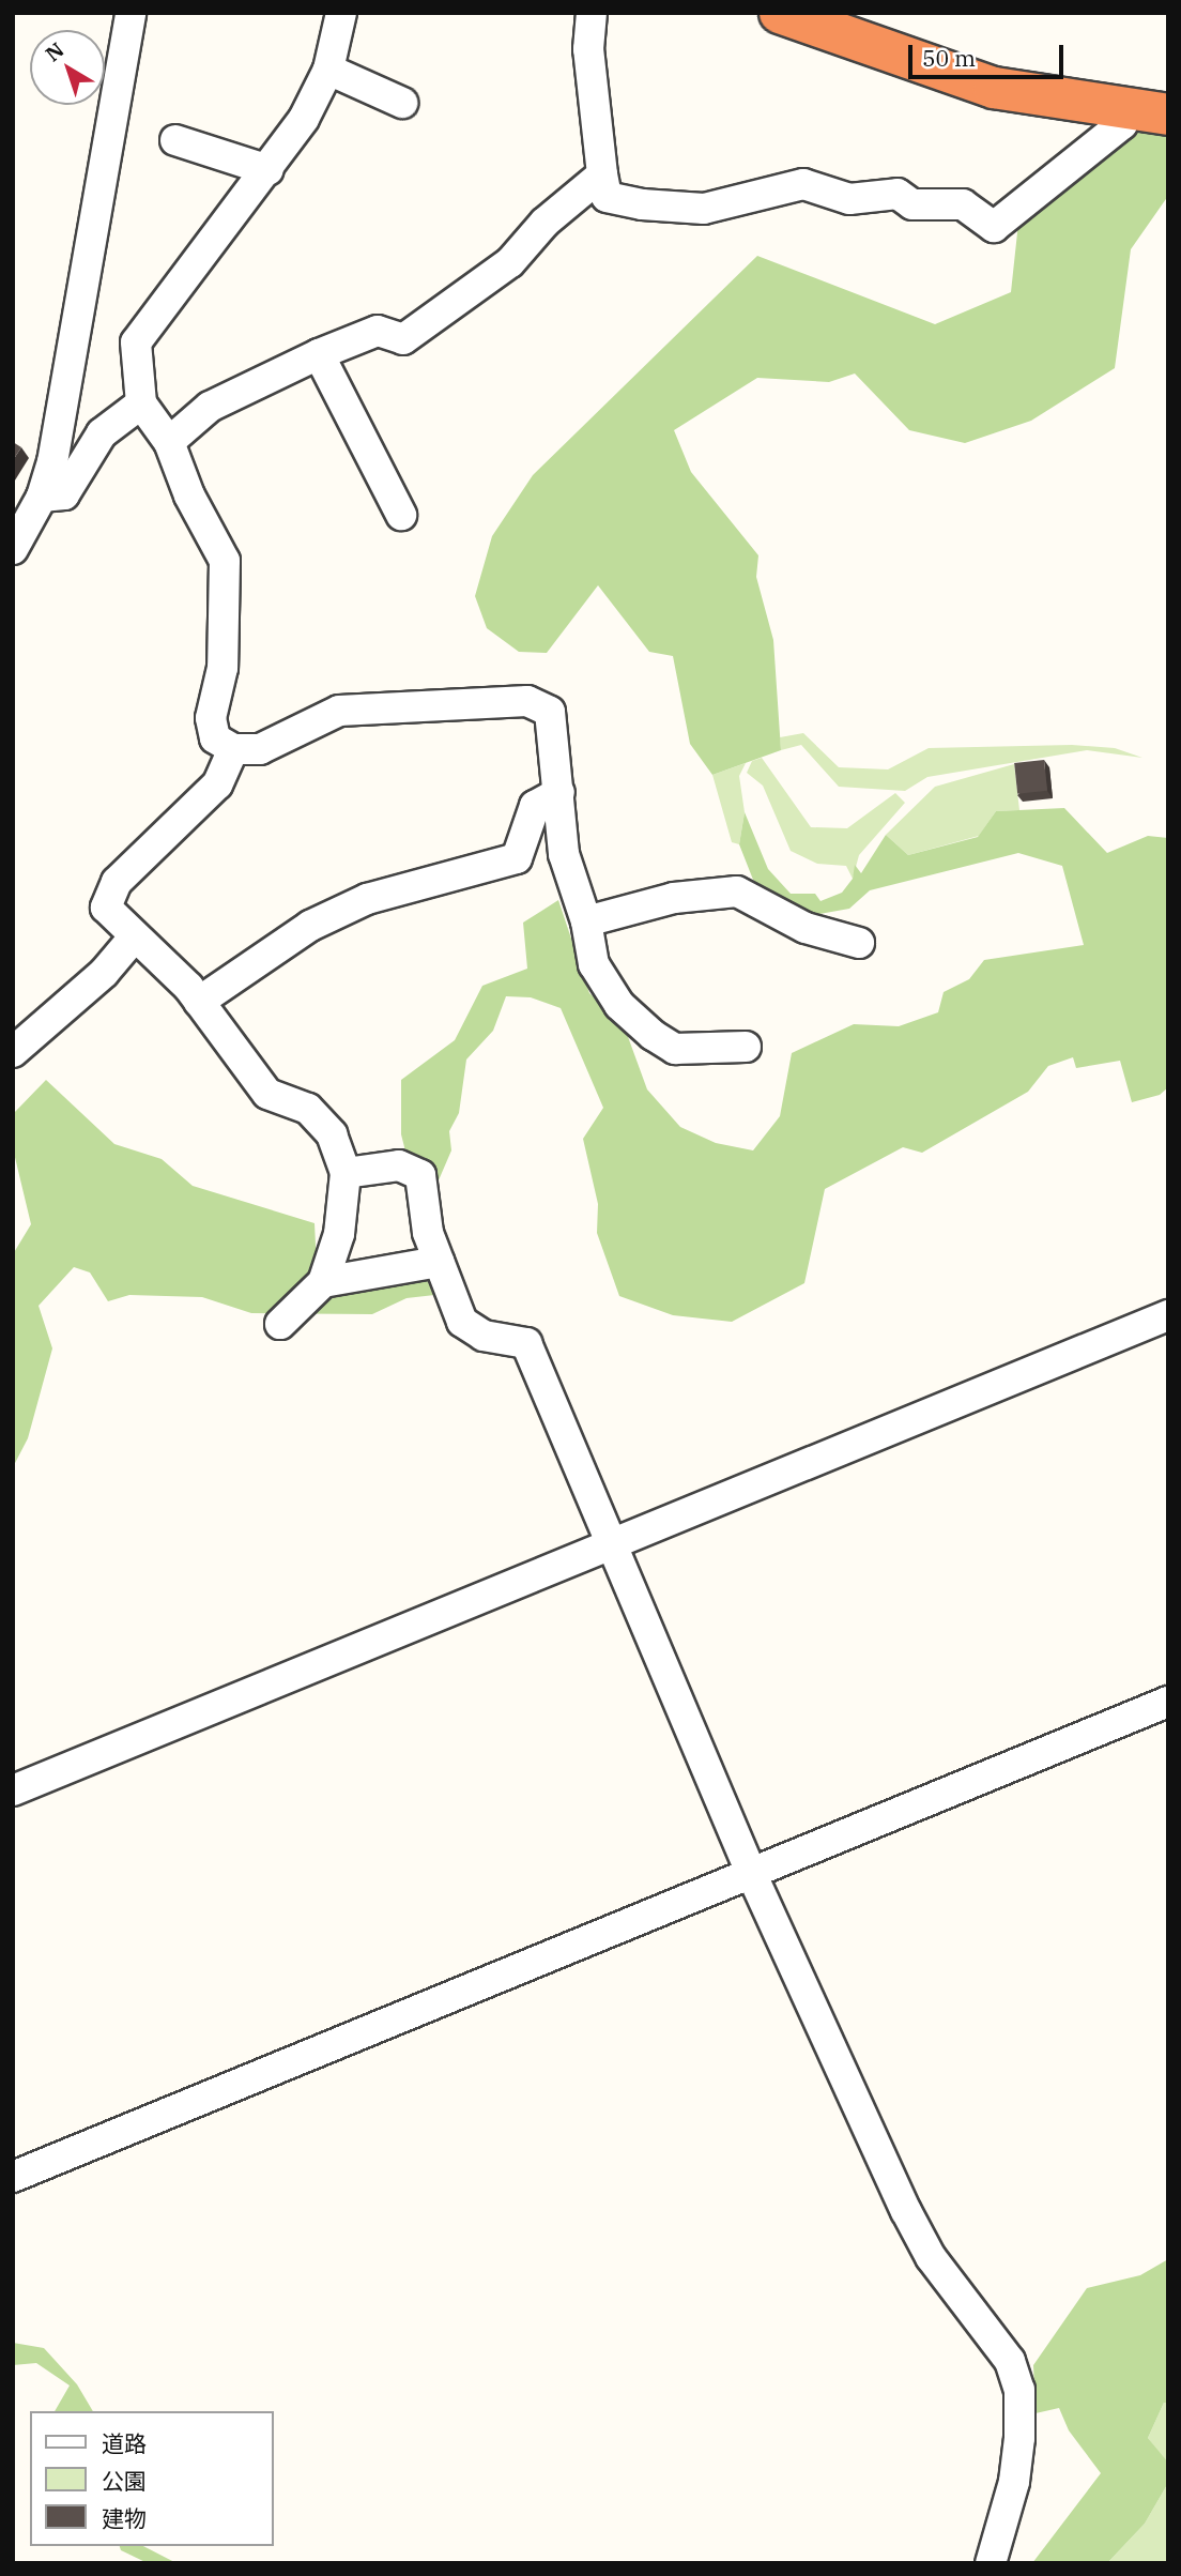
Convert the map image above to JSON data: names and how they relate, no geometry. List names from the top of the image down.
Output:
{
  "legend": ["道路", "公園", "建物"],
  "scale_bar": "50 m",
  "north": "top left"
}
